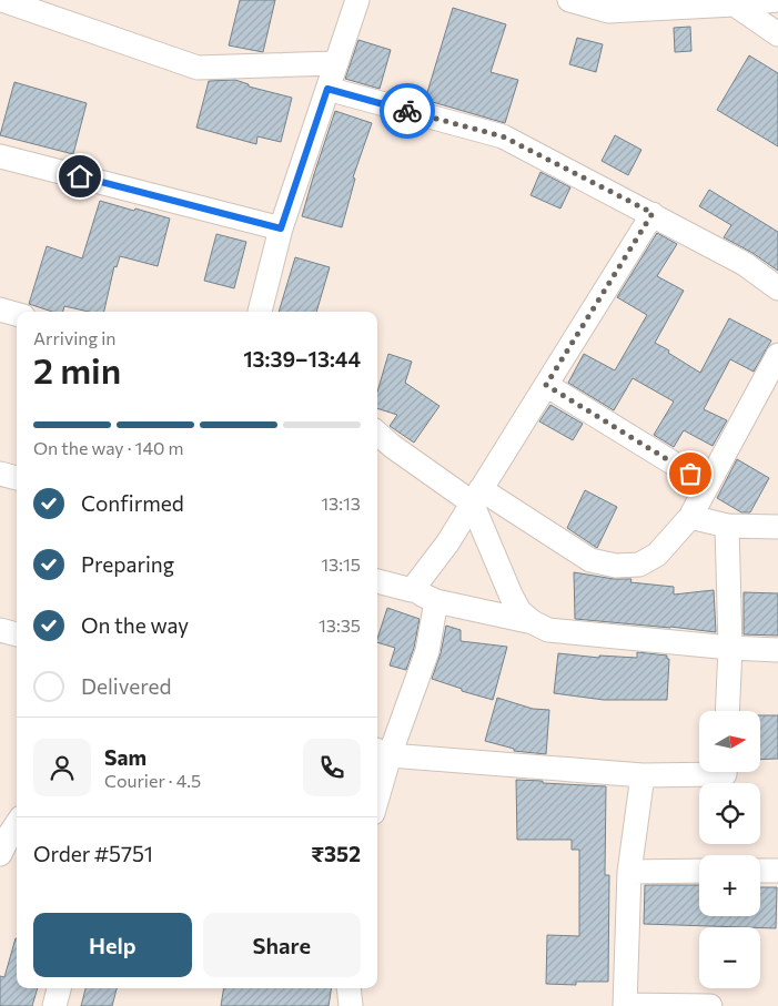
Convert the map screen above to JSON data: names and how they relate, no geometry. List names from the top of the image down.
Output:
{
  "north": "right",
  "page": {
    "heading": ["2 min", "Arriving in", "13:39–13:44"],
    "panel": [
      "Sam",
      "Courier · 4.5",
      "Order #5751",
      "₹352"
    ],
    "bar": "On the way · 140 m",
    "list": [
      ["Confirmed", "13:13"],
      ["Preparing", "13:15"],
      ["On the way", "13:35"],
      "Delivered"
    ],
    "map_buttons": ["+", "−"],
    "buttons": ["Help", "Share"]
  }
}
